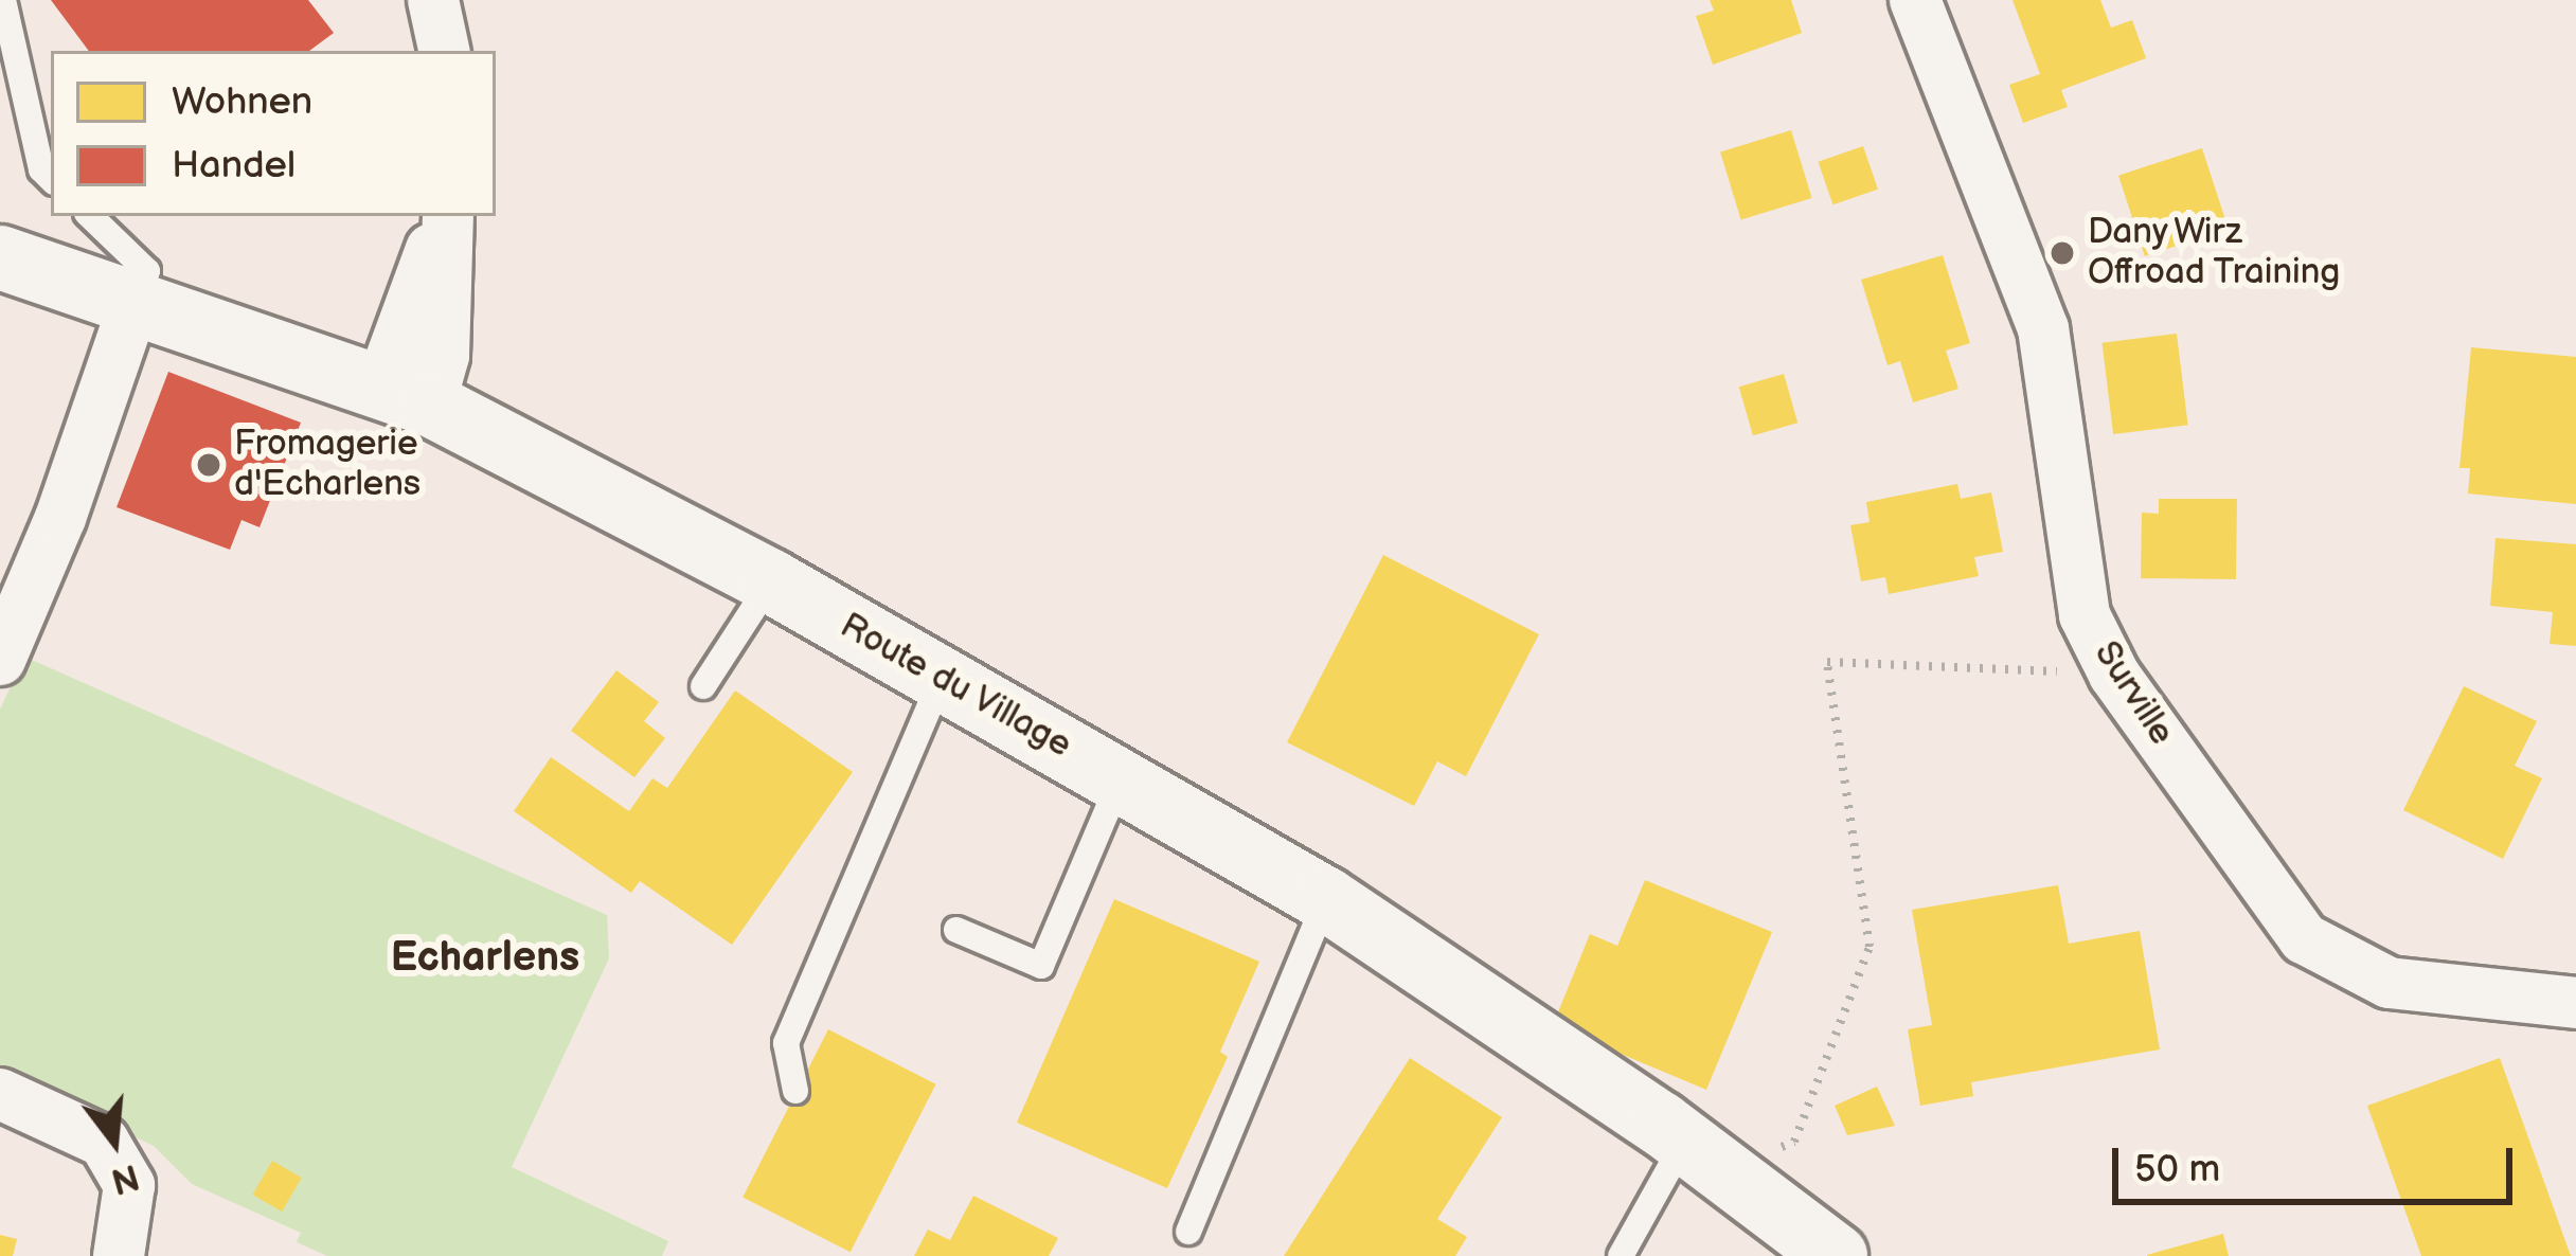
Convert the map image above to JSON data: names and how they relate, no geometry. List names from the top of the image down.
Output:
{
  "streets": {
    "street": ["Route du Village", "Surville"]
  },
  "districts": ["Echarlens"],
  "places": ["Dany Wirz Offroad Training", "Fromagerie d'Echarlens"],
  "legend": ["Wohnen", "Handel"],
  "scale_bar": "50 m",
  "north": "bottom"
}
